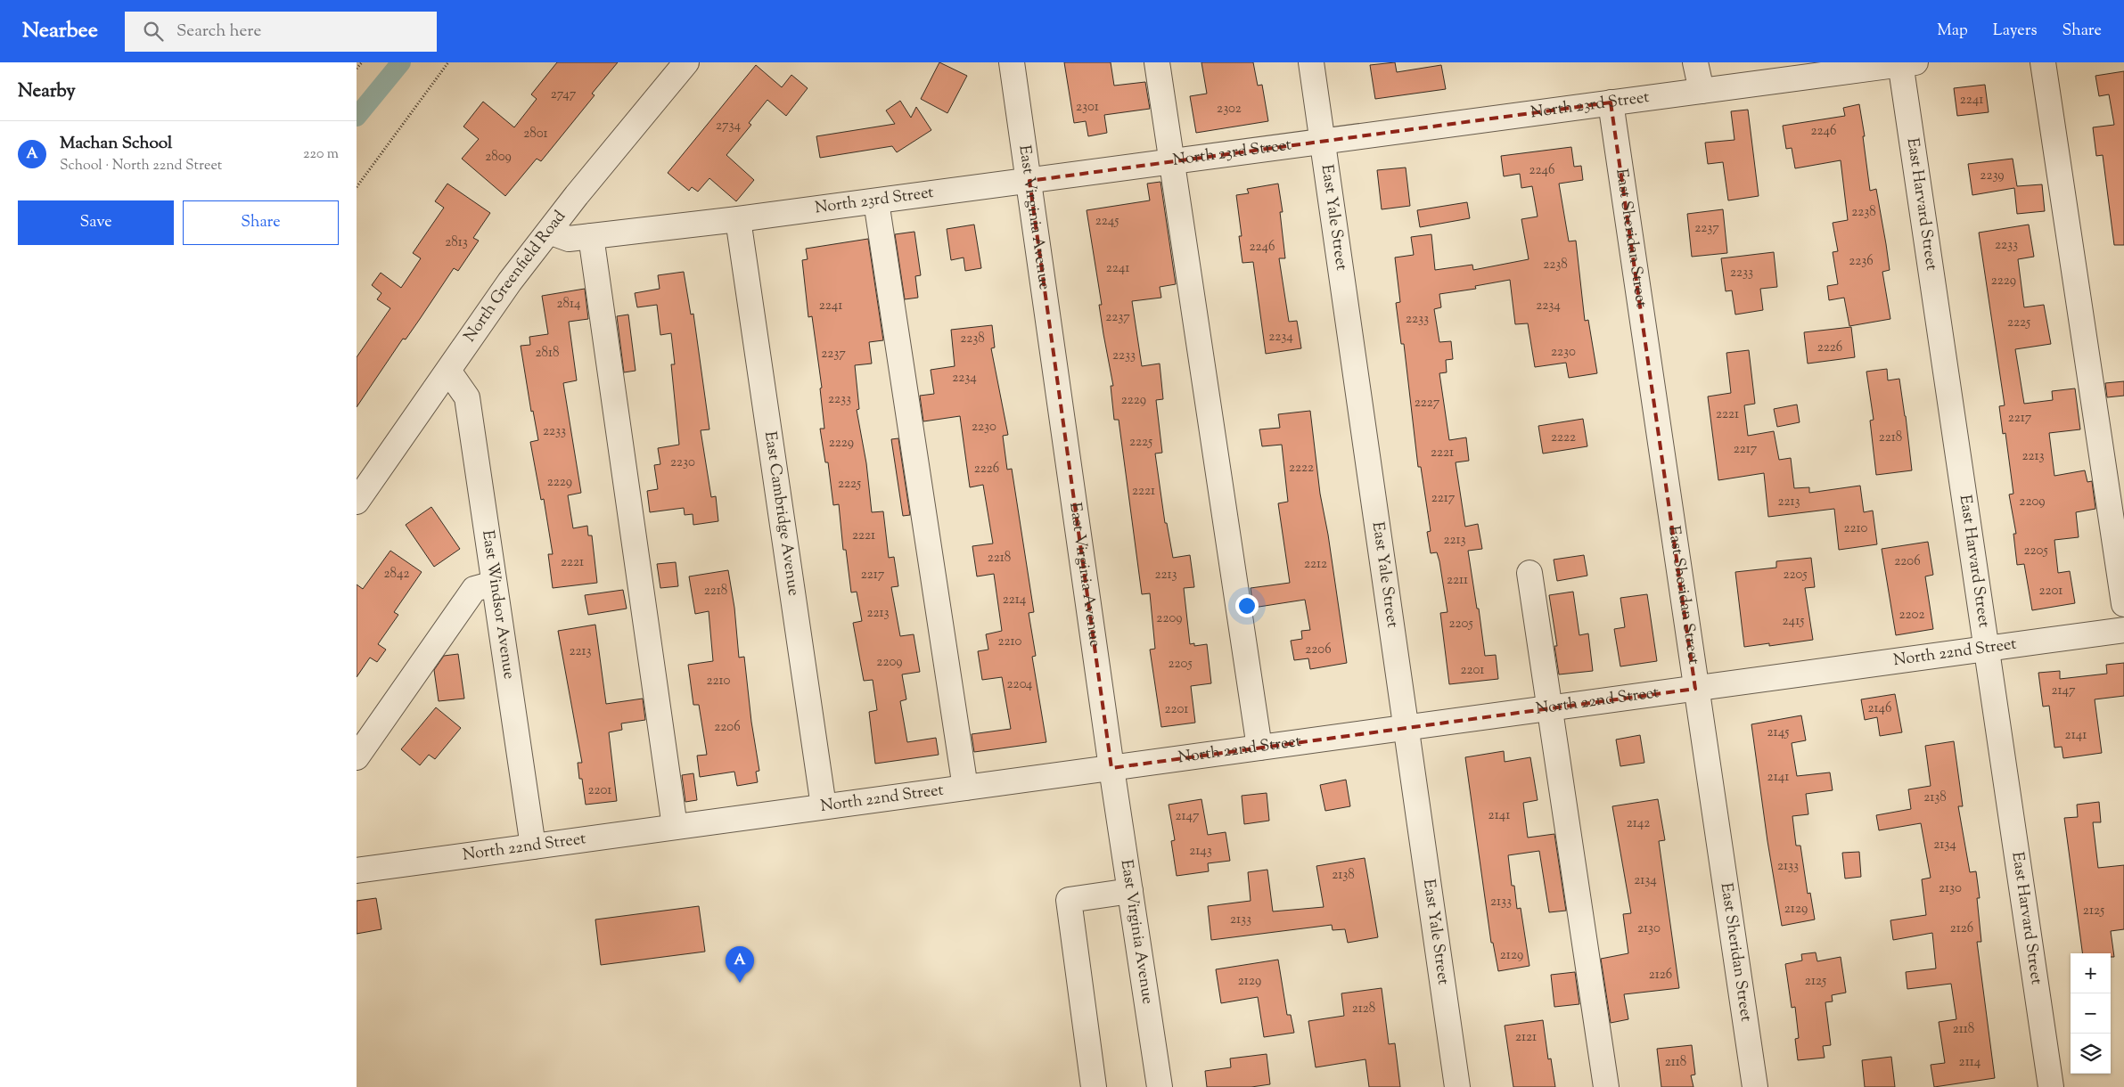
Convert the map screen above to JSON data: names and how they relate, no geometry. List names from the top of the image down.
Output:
{
  "streets": {
    "street": [
      "North 23rd Street",
      "East Harvard Street",
      "East Virginia Avenue",
      "East Yale Street",
      "East Sheridan Street",
      "North Greenfield Road",
      "East Cambridge Avenue",
      "East Windsor Avenue",
      "North 22nd Street"
    ]
  },
  "crossings": [
    ["North 23rd Street", "East Harvard Street"],
    ["North 23rd Street", "East Virginia Avenue"],
    ["North 23rd Street", "East Yale Street"],
    ["North 23rd Street", "East Sheridan Street"],
    ["North 23rd Street", "North Greenfield Road"],
    ["North 23rd Street", "East Cambridge Avenue"],
    ["East Harvard Street", "North 22nd Street"],
    ["East Virginia Avenue", "North 22nd Street"],
    ["East Yale Street", "North 22nd Street"],
    ["East Sheridan Street", "North 22nd Street"],
    ["North Greenfield Road", "East Windsor Avenue"],
    ["East Cambridge Avenue", "North 22nd Street"],
    ["East Windsor Avenue", "North 22nd Street"]
  ],
  "house_numbers": [
    "2747",
    "2241",
    "2301",
    "2302",
    "2734",
    "2246",
    "2801",
    "2809",
    "2246",
    "2239",
    "2238",
    "2245",
    "2237",
    "2813",
    "2233",
    "2246",
    "2236",
    "2238",
    "2241",
    "2233",
    "2229",
    "2814",
    "2241",
    "2234",
    "2237",
    "2233",
    "2225",
    "2234",
    "2238",
    "2226",
    "2230",
    "2818",
    "2237",
    "2233",
    "2234",
    "2233",
    "2229",
    "2227",
    "2221",
    "2217",
    "2230",
    "2233",
    "2222",
    "2218",
    "2225",
    "2229",
    "2217",
    "2221",
    "2213",
    "2230",
    "2222",
    "2226",
    "2229",
    "2225",
    "2221",
    "2217",
    "2213",
    "2209",
    "2210",
    "2221",
    "2213",
    "2205",
    "2218",
    "2206",
    "2221",
    "2212",
    "2842",
    "2217",
    "2213",
    "2205",
    "2211",
    "2218",
    "2201",
    "2214",
    "2213",
    "2202",
    "2209",
    "2415",
    "2205",
    "2210",
    "2206",
    "2213",
    "2209",
    "2205",
    "2201",
    "2210",
    "2204",
    "2147",
    "2146",
    "2201",
    "2206",
    "2145",
    "2141",
    "2141",
    "2201",
    "2138",
    "2141",
    "2147",
    "2142",
    "2134",
    "2143",
    "2133",
    "2138",
    "2134",
    "2130",
    "2133",
    "2129",
    "2125",
    "2133",
    "2130",
    "2126",
    "2129",
    "2126",
    "2129",
    "2125",
    "2128",
    "2118",
    "2121",
    "2118",
    "2114"
  ],
  "page": {
    "header": "Nearbee",
    "search": "Search here",
    "nav": ["Map", "Layers", "Share"],
    "heading": "Nearby",
    "list": [
      {
        "mark": "A",
        "name": "Machan School",
        "note": "School · North 22nd Street",
        "value": "220 m"
      }
    ],
    "buttons": ["Save", "Share"],
    "pins": "A",
    "map_buttons": ["+", "−"]
  }
}
